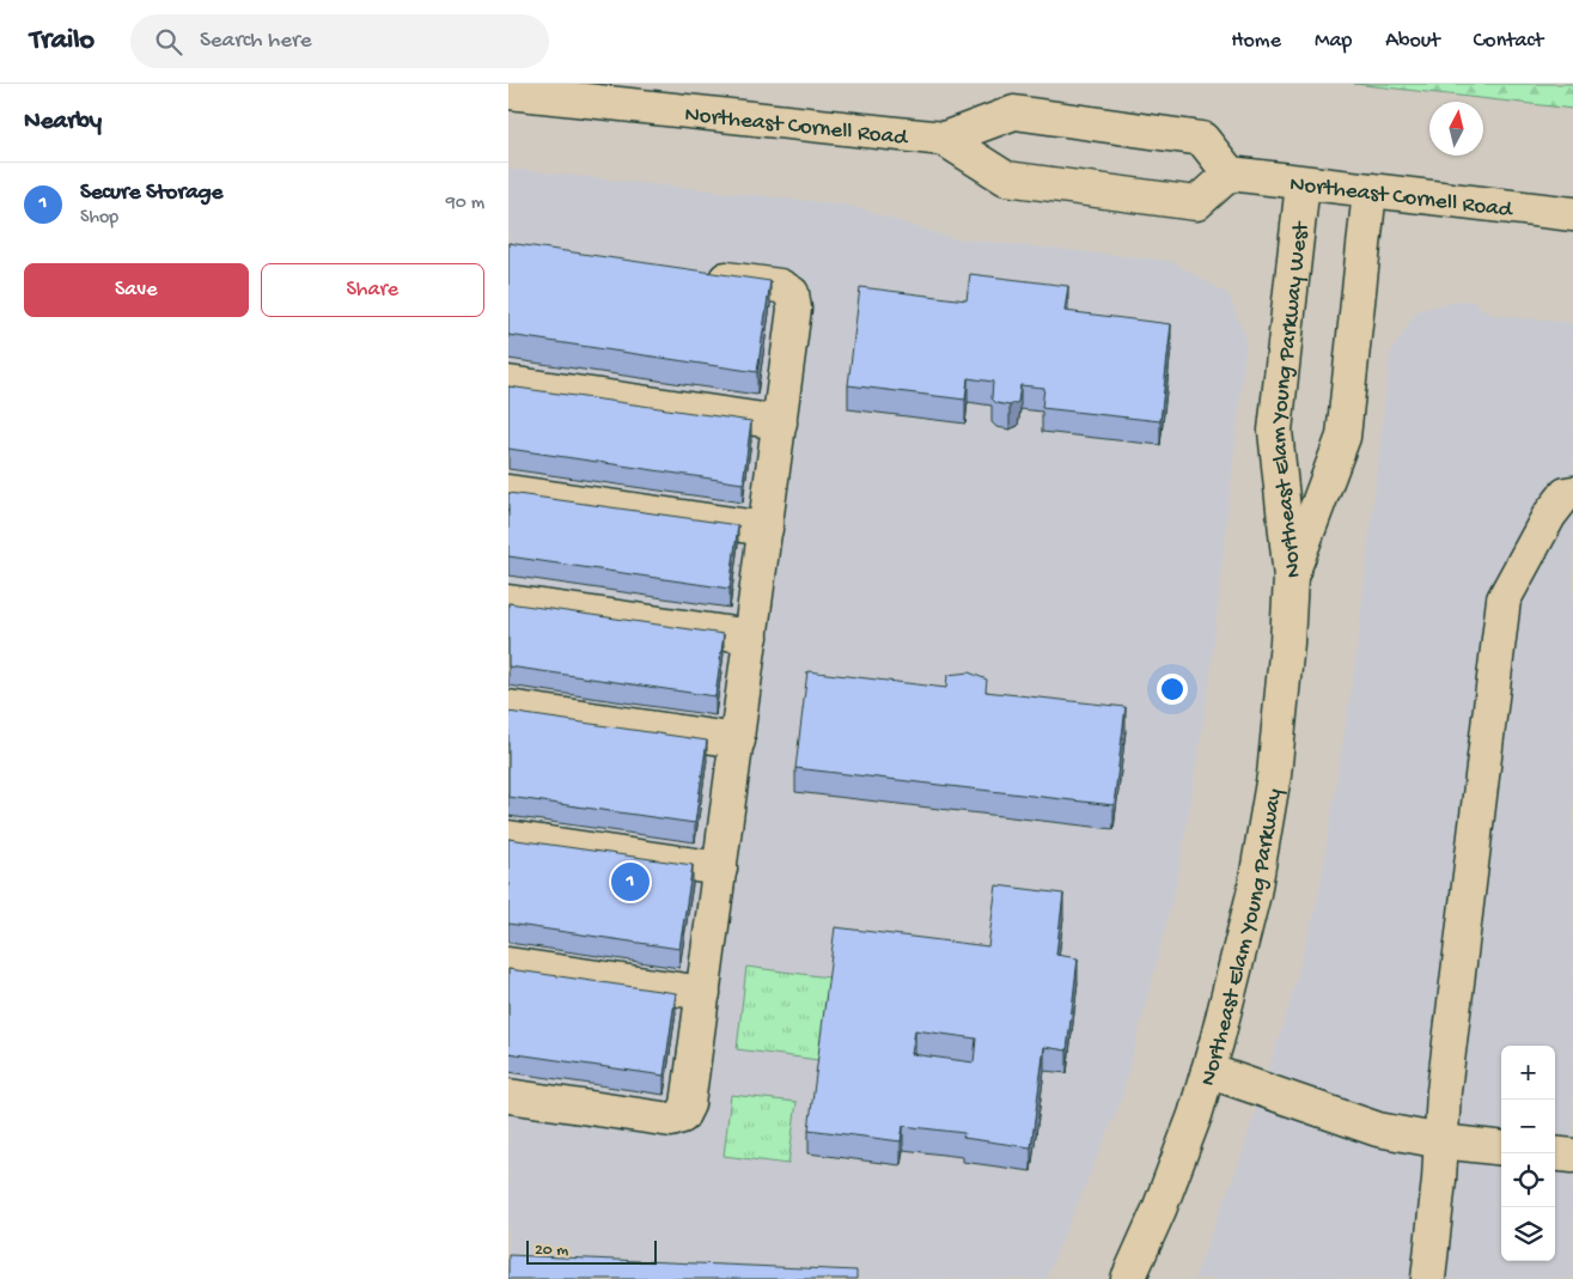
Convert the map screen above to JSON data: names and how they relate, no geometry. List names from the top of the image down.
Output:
{
  "streets": {
    "main road": ["Northeast Cornell Road", "Northeast Elam Young Parkway West", "Northeast Elam Young Parkway"]
  },
  "crossings": [
    ["Northeast Cornell Road", "Northeast Elam Young Parkway West"],
    ["Northeast Elam Young Parkway West", "Northeast Elam Young Parkway"]
  ],
  "scale_bar": "20 m",
  "north": "top",
  "page": {
    "header": "Trailo",
    "search": "Search here",
    "nav": [
      "Home",
      "Map",
      "About",
      "Contact"
    ],
    "heading": "Nearby",
    "list": [
      {
        "mark": "1",
        "name": "Secure Storage",
        "note": "Shop",
        "value": "90 m"
      }
    ],
    "buttons": ["Save", "Share"],
    "pins": "1",
    "map_buttons": ["+", "−"],
    "scale": "20 m"
  }
}
